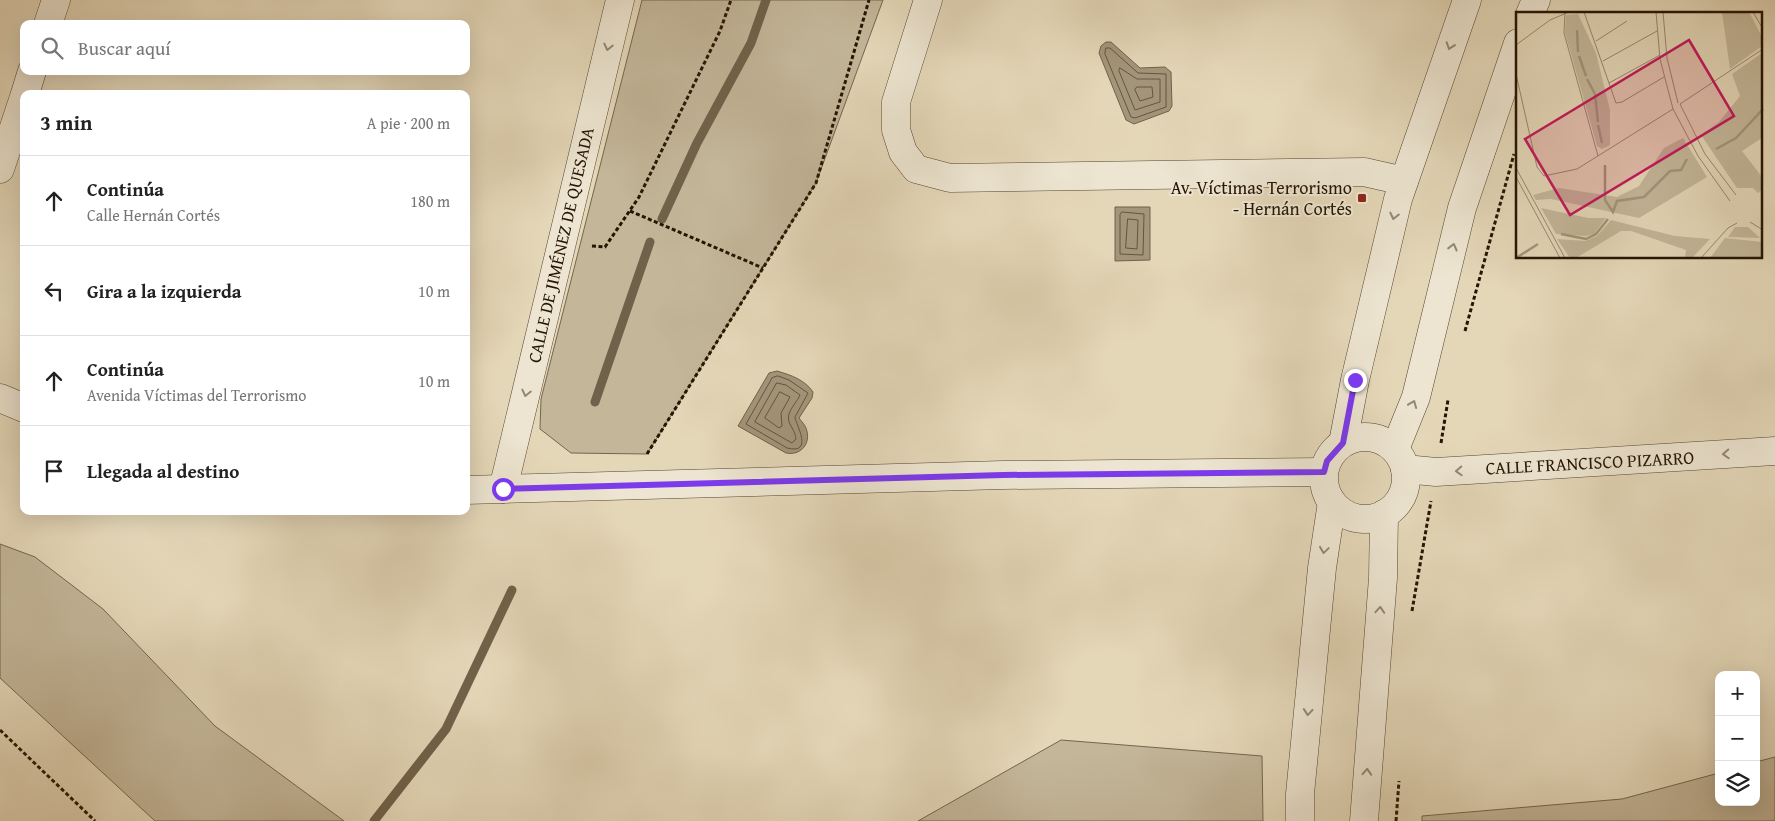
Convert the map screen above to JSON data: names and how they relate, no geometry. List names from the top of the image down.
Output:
{
  "streets": {
    "street": ["CALLE DE JIMÉNEZ DE QUESADA", "CALLE FRANCISCO PIZARRO"]
  },
  "one_way": ["CALLE DE JIMÉNEZ DE QUESADA", "CALLE FRANCISCO PIZARRO"],
  "places": {
    "transit": ["Av. Víctimas Terrorismo - Hernán Cortés"]
  },
  "page": {
    "search": "Buscar aquí",
    "heading": ["3 min", "A pie · 200 m"],
    "list": [
      ["Continúa", "Calle Hernán Cortés", "180 m"],
      ["Gira a la izquierda", "10 m"],
      ["Continúa", "Avenida Víctimas del Terrorismo", "10 m"],
      "Llegada al destino"
    ],
    "map_buttons": ["+", "−"]
  }
}
